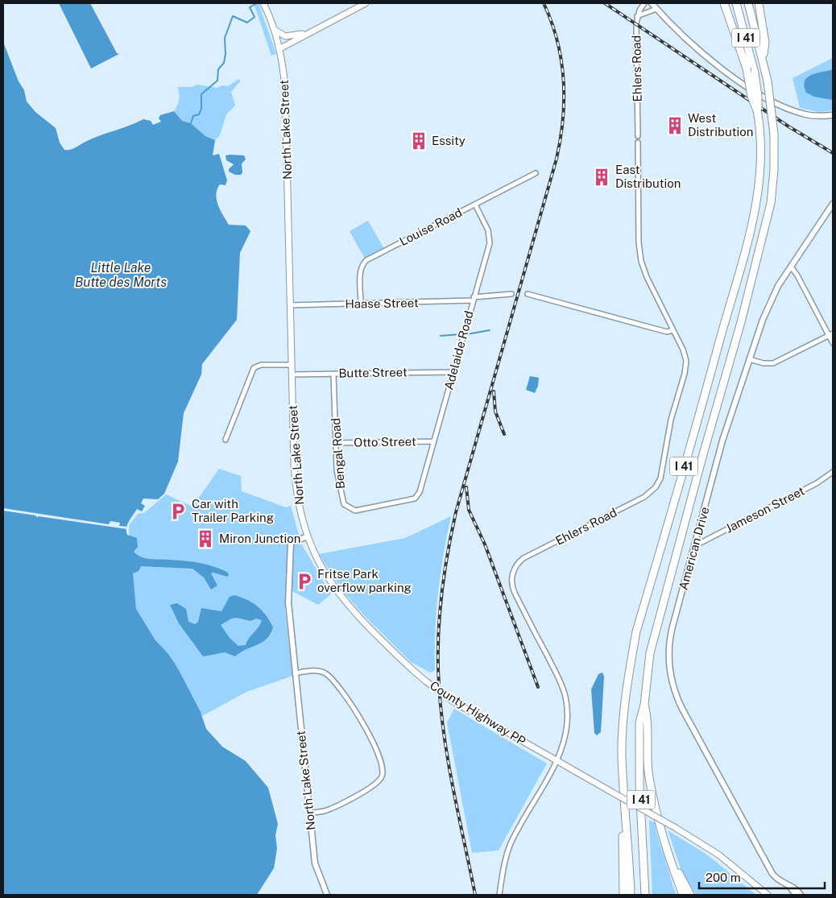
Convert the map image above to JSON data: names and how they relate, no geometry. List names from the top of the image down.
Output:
{
  "streets": {
    "highway": ["I 41"],
    "main road": ["North Lake Street", "County Highway PP"],
    "street": [
      "Ehlers Road",
      "Louise Road",
      "Haase Street",
      "Adelaide Road",
      "Butte Street",
      "Otto Street",
      "Bengal Road",
      "Jameson Street",
      "American Drive"
    ]
  },
  "crossings": [
    ["Ehlers Road", "County Highway PP"],
    ["North Lake Street", "Haase Street"],
    ["North Lake Street", "Butte Street"],
    ["North Lake Street", "County Highway PP"],
    ["Louise Road", "Haase Street"],
    ["Louise Road", "Adelaide Road"],
    ["Haase Street", "Adelaide Road"],
    ["Adelaide Road", "Butte Street"],
    ["Adelaide Road", "Otto Street"],
    ["Adelaide Road", "Bengal Road"],
    ["Butte Street", "Bengal Road"],
    ["Otto Street", "Bengal Road"],
    ["Jameson Street", "American Drive"]
  ],
  "water": ["Little Lake Butte des Morts"],
  "places": {
    "building": [
      "West Distribution",
      "Essity",
      "East Distribution",
      "Miron Junction"
    ],
    "parking": ["Car with Trailer Parking", "Fritse Park overflow parking"]
  },
  "scale_bar": "200 m"
}
